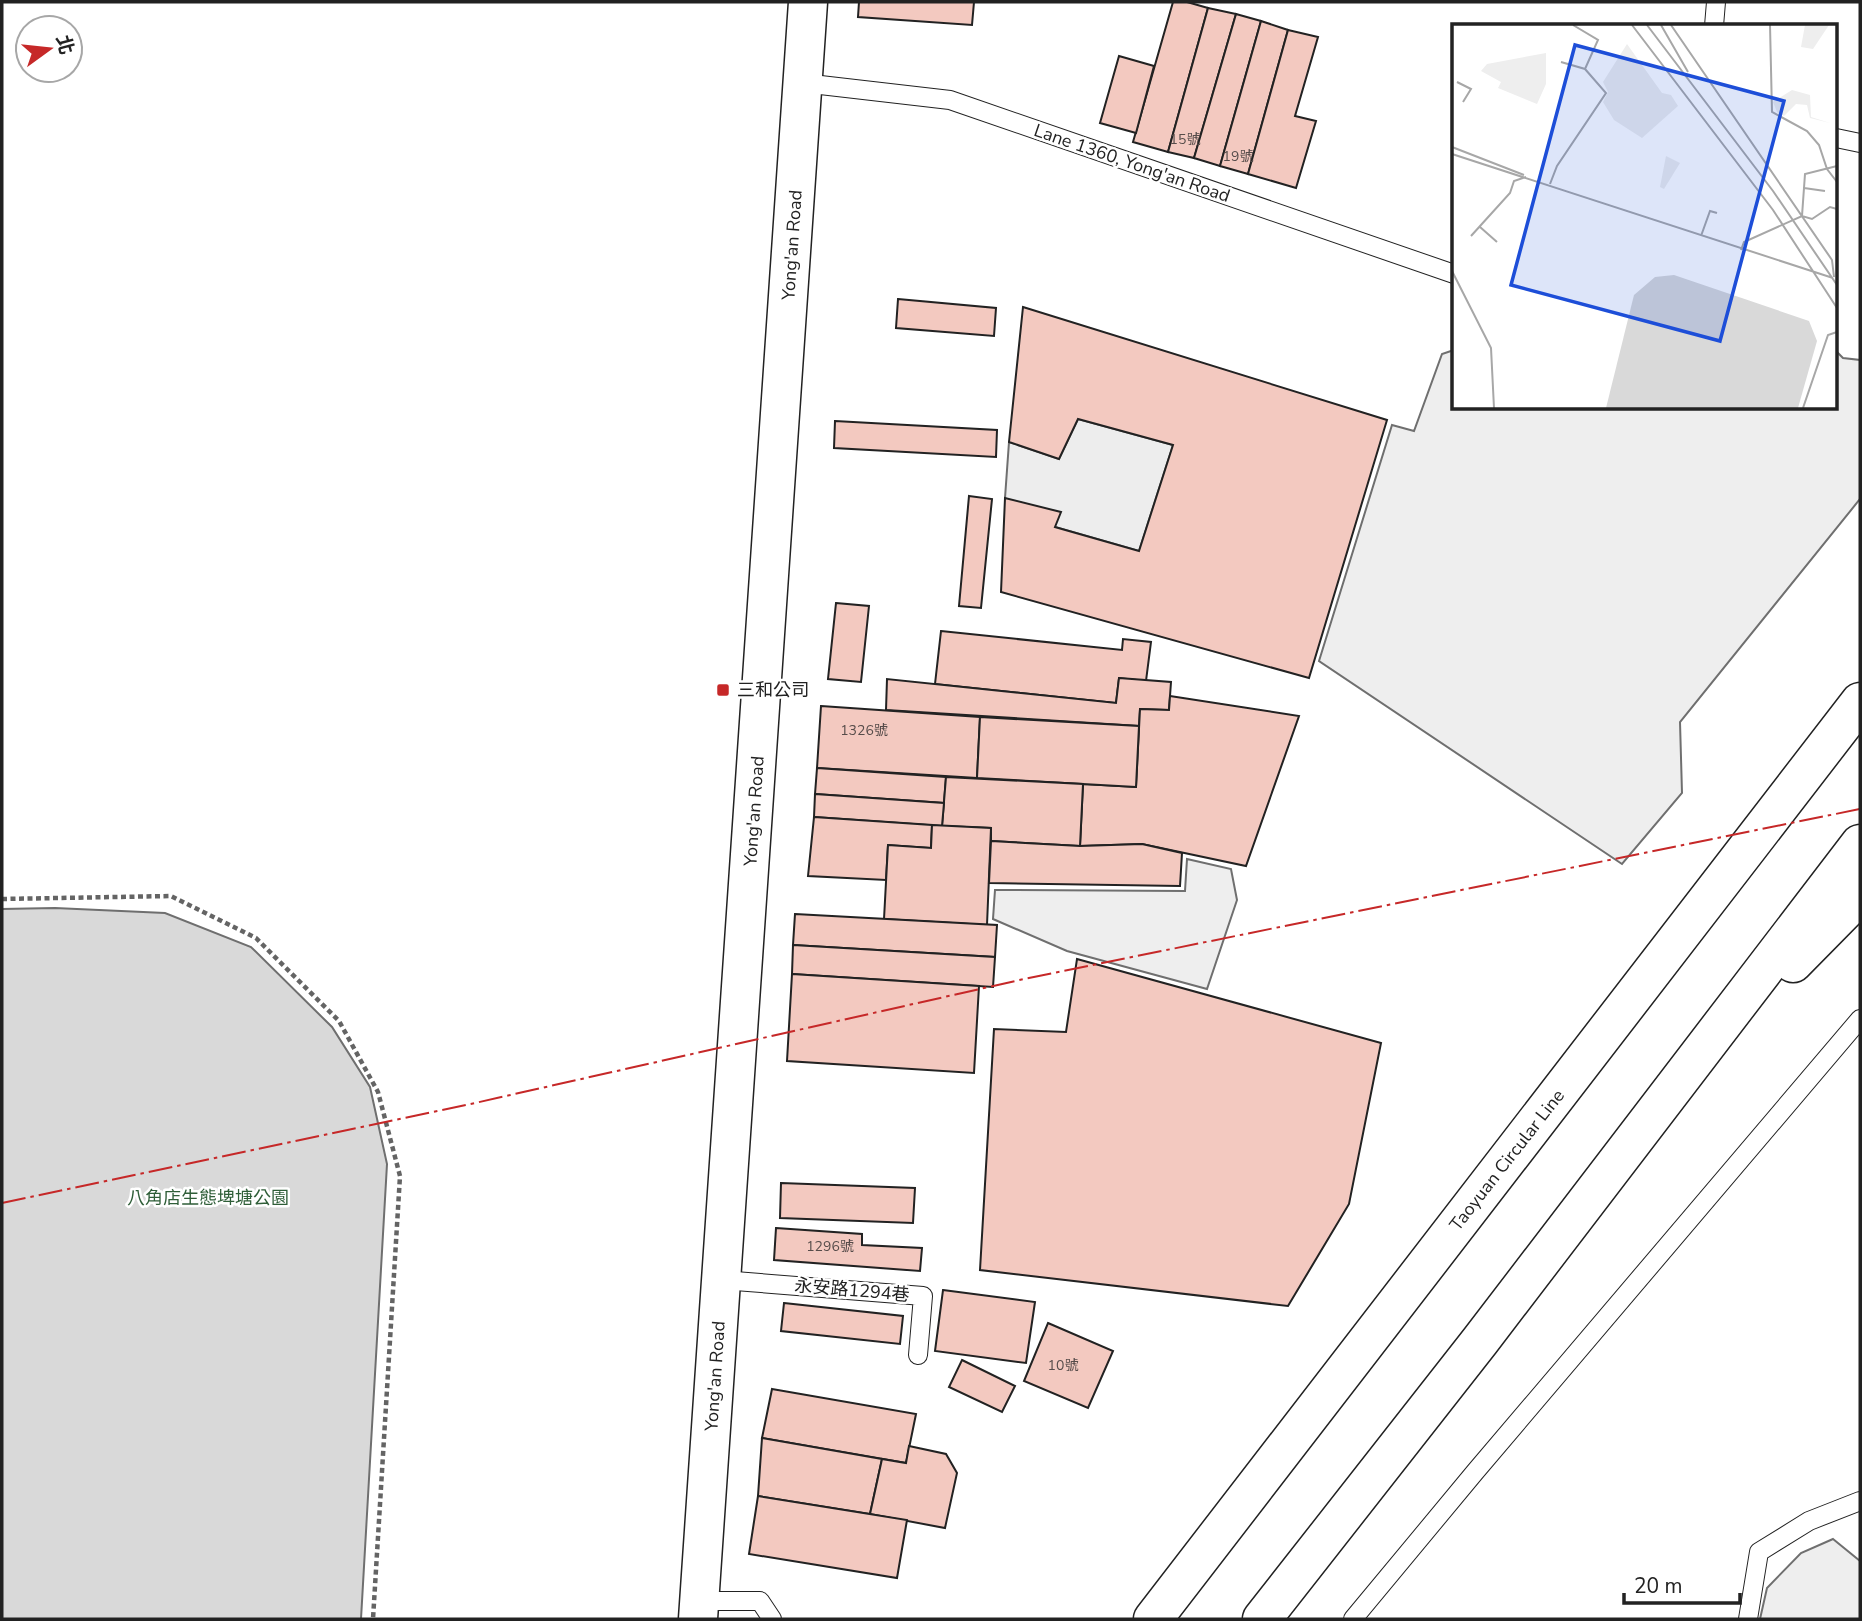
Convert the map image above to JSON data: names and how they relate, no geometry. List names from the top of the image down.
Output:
{
  "streets": {
    "main road": ["Yong'an Road", "Taoyuan Circular Line"],
    "lane": ["Lane 1360, Yong'an Road", "永安路1294巷"]
  },
  "crossings": [
    ["Lane 1360, Yong'an Road", "Yong'an Road"],
    ["Yong'an Road", "永安路1294巷"]
  ],
  "parks": ["八角店生態埤塘公園"],
  "places": {
    "transit": ["三和公司"]
  },
  "house_numbers": [
    "15號",
    "19號",
    "1326號",
    "1296號",
    "10號"
  ],
  "scale_bar": "20 m",
  "north": "right"
}
